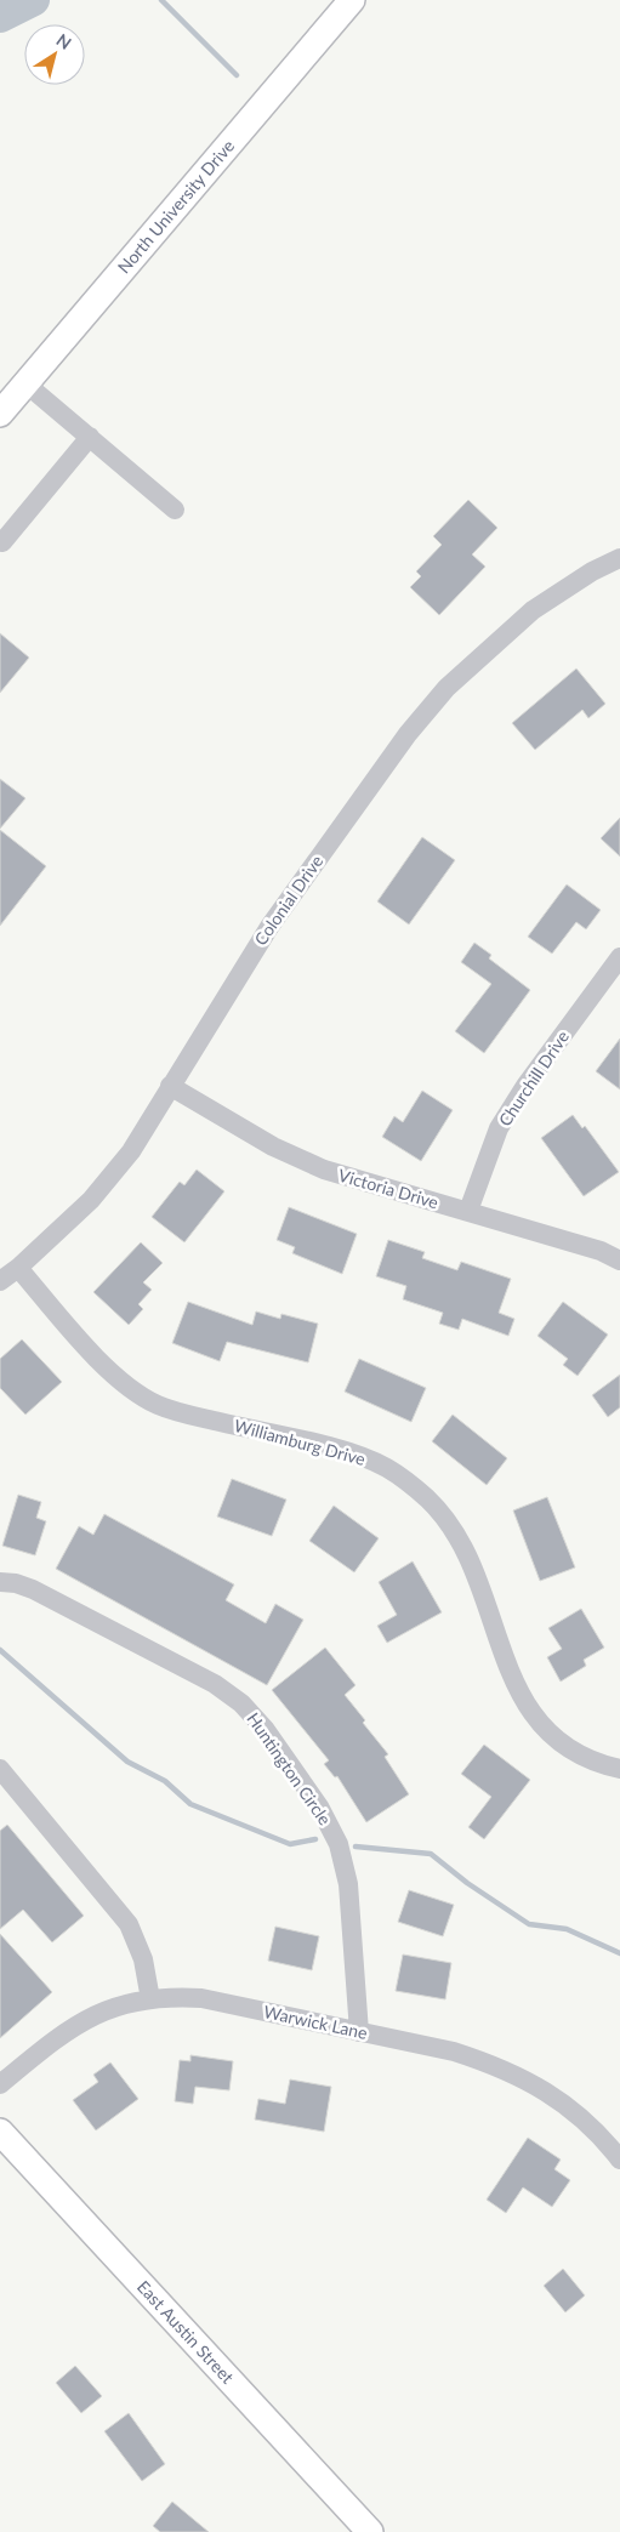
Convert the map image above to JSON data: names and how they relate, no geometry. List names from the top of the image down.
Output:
{
  "streets": {
    "main road": ["North University Drive", "East Austin Street"],
    "street": [
      "Colonial Drive",
      "Churchill Drive",
      "Victoria Drive",
      "Williamburg Drive",
      "Huntington Circle",
      "Warwick Lane"
    ]
  },
  "crossings": [
    ["Colonial Drive", "Victoria Drive"],
    ["Colonial Drive", "Williamburg Drive"],
    ["Churchill Drive", "Victoria Drive"],
    ["Huntington Circle", "Warwick Lane"]
  ],
  "north": "top right"
}
